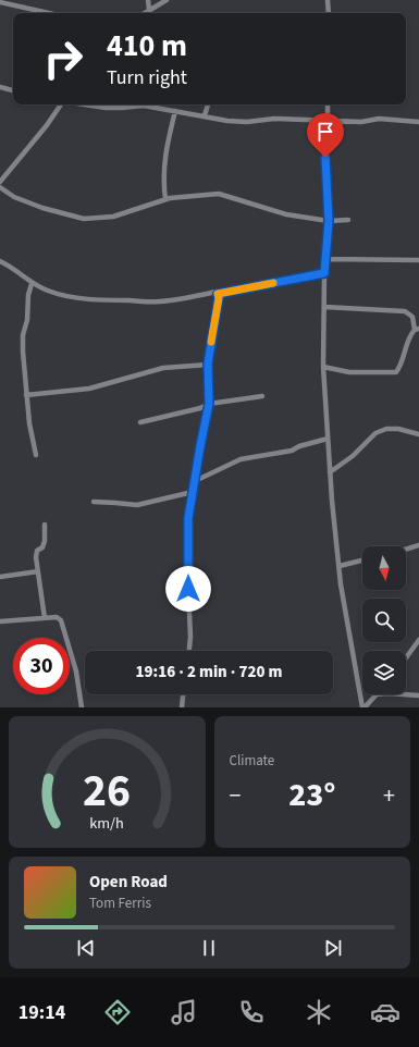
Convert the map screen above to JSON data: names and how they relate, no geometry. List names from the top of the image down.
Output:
{
  "north": "bottom",
  "page": {
    "turn": ["410 m", "Turn right"],
    "limit": "30",
    "trip": "19:16 · 2 min · 720 m",
    "tile": "Climate",
    "heat": ["−", "23°", "+"],
    "song": ["Open Road", "Tom Ferris"],
    "tabs": "19:14",
    "gauge": ["26", "km/h"]
  }
}
